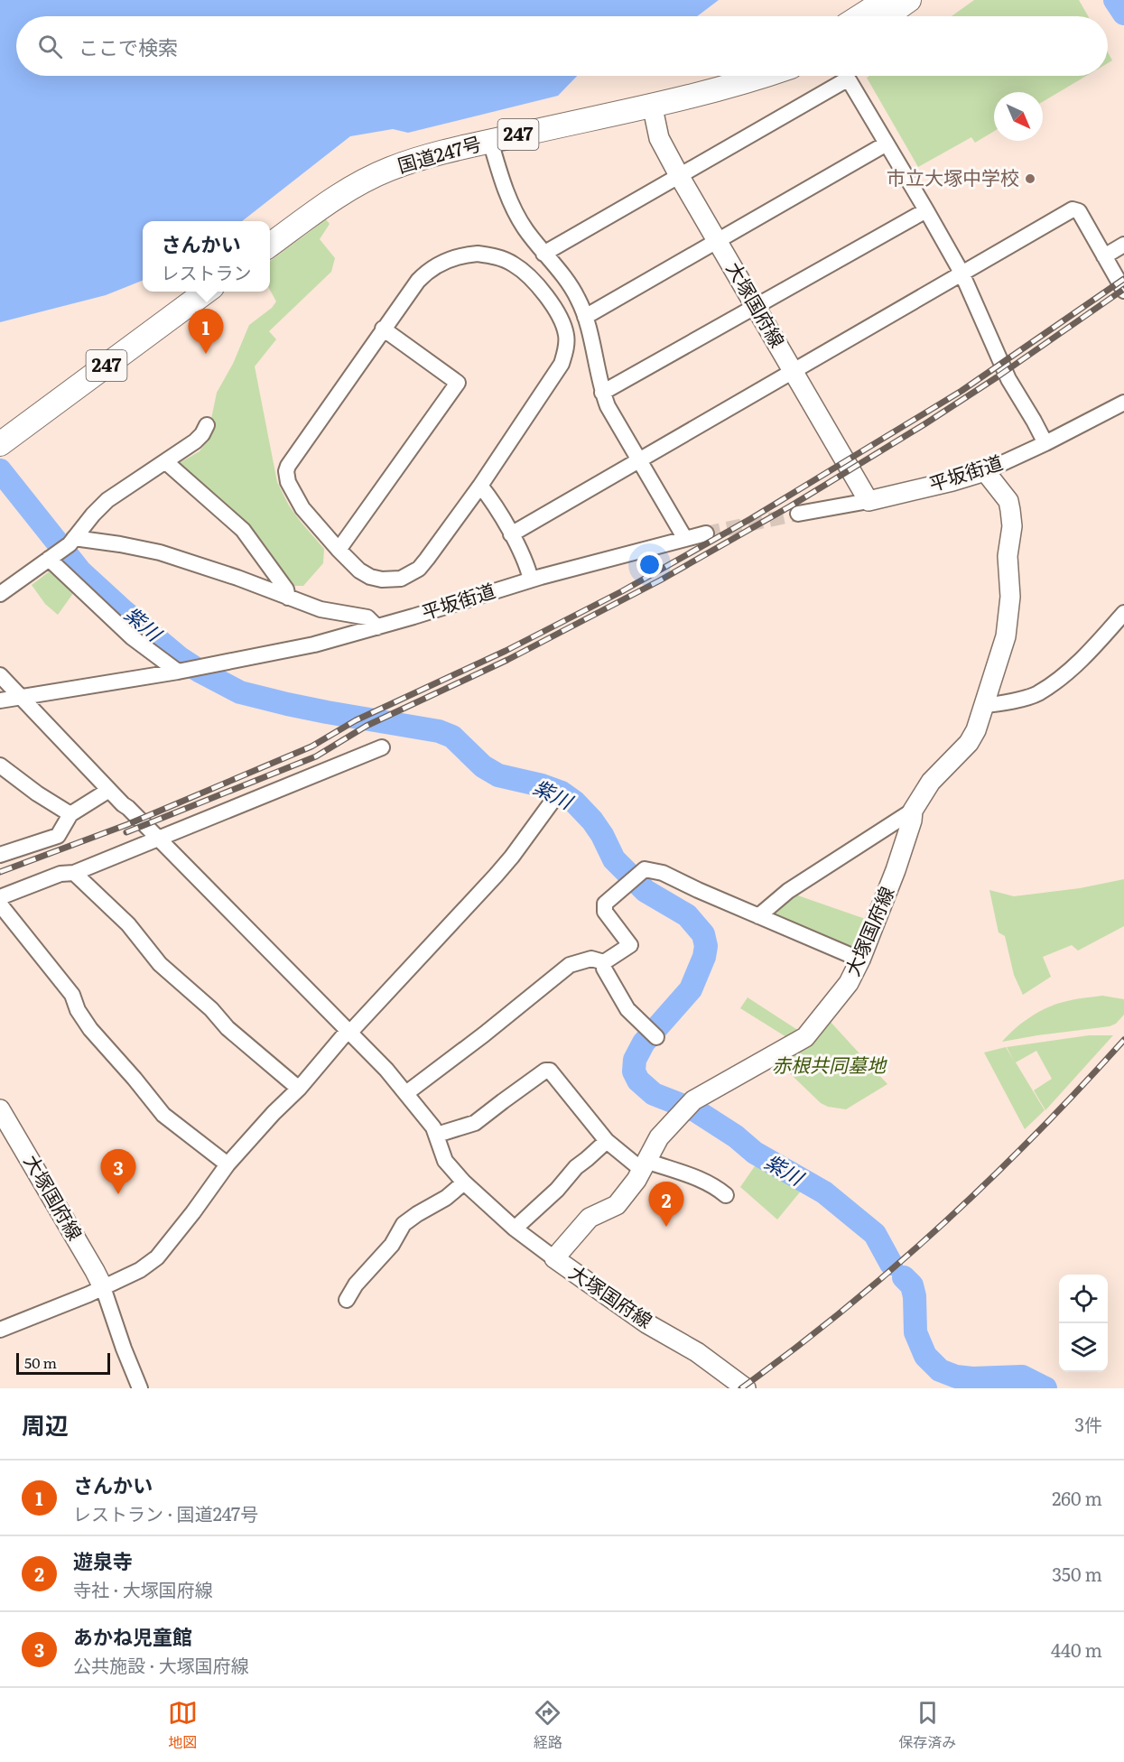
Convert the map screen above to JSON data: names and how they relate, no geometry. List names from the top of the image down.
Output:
{
  "streets": {
    "highway": ["247", "国道247号"],
    "main road": ["大塚国府線", "平坂街道"]
  },
  "crossings": [
    ["国道247号", "大塚国府線"],
    ["大塚国府線", "平坂街道"]
  ],
  "water": ["紫川"],
  "parks": ["赤根共同墓地"],
  "places": ["市立大塚中学校"],
  "scale_bar": "50 m",
  "north": "bottom right",
  "page": {
    "search": "ここで検索",
    "popup": ["さんかい", "レストラン"],
    "pins": ["1", "3", "2"],
    "scale": "50 m",
    "heading": ["周辺", "3件"],
    "list": [
      {
        "mark": "1",
        "name": "さんかい",
        "note": "レストラン · 国道247号",
        "value": "260 m"
      },
      {
        "mark": "2",
        "name": "遊泉寺",
        "note": "寺社 · 大塚国府線",
        "value": "350 m"
      },
      {
        "mark": "3",
        "name": "あかね児童館",
        "note": "公共施設 · 大塚国府線",
        "value": "440 m"
      }
    ],
    "nav": ["地図", "経路", "保存済み"]
  }
}
